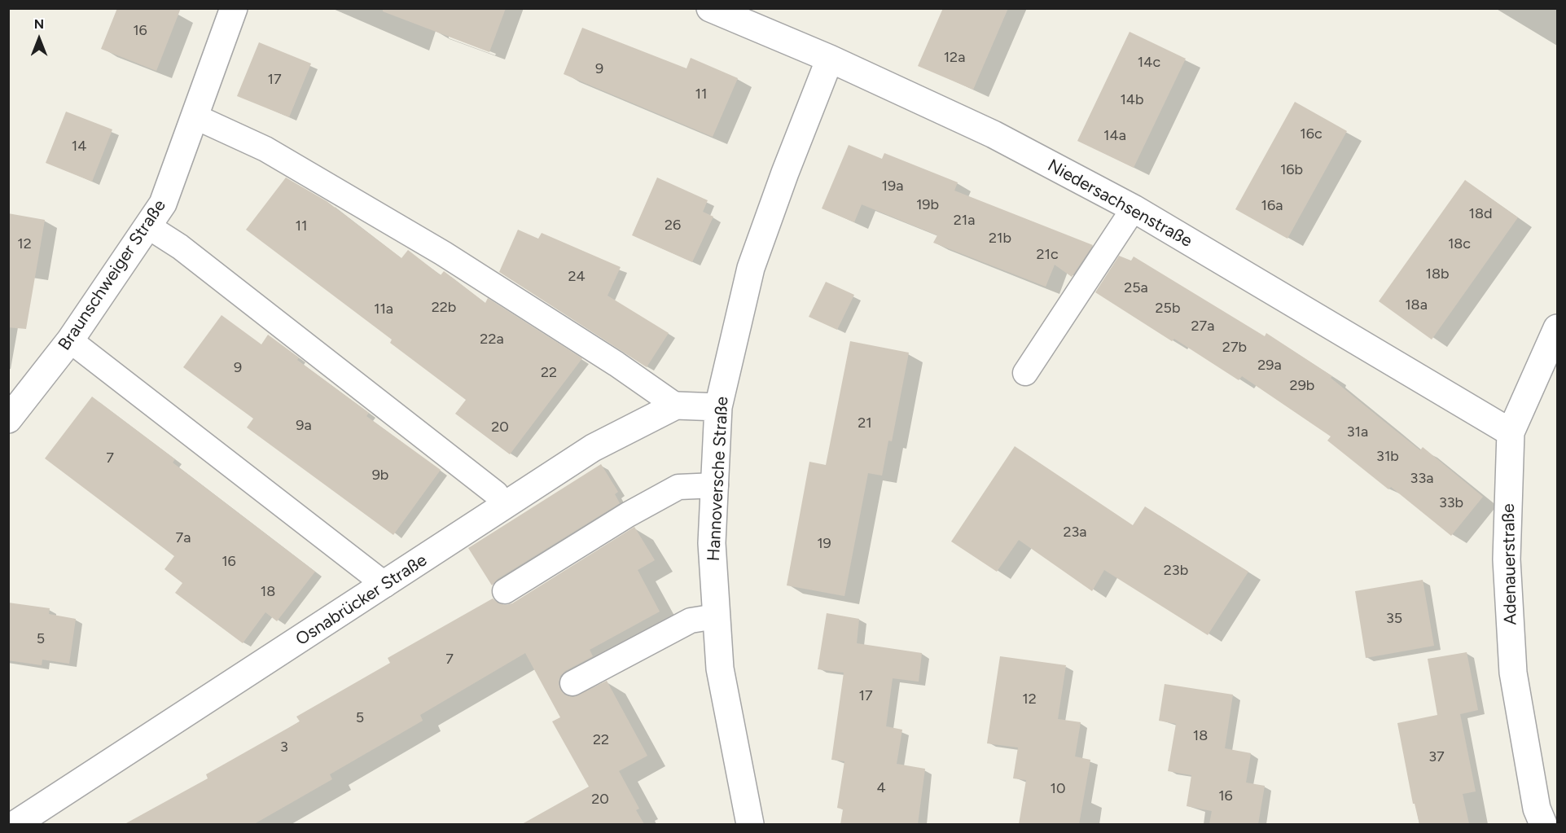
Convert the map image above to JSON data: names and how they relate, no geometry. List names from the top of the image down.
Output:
{
  "streets": {
    "street": [
      "Niedersachsenstraße",
      "Braunschweiger Straße",
      "Hannoversche Straße",
      "Adenauerstraße",
      "Osnabrücker Straße"
    ]
  },
  "crossings": [
    ["Niedersachsenstraße", "Hannoversche Straße"],
    ["Niedersachsenstraße", "Adenauerstraße"],
    ["Hannoversche Straße", "Osnabrücker Straße"]
  ],
  "house_numbers": [
    "16",
    "12a",
    "14c",
    "9",
    "17",
    "11",
    "14b",
    "16c",
    "14a",
    "14",
    "16b",
    "19a",
    "19b",
    "16a",
    "18d",
    "21a",
    "26",
    "11",
    "21b",
    "12",
    "18c",
    "21c",
    "18b",
    "24",
    "25a",
    "18a",
    "22b",
    "25b",
    "11a",
    "27a",
    "22a",
    "27b",
    "29a",
    "9",
    "22",
    "29b",
    "21",
    "9a",
    "20",
    "31a",
    "31b",
    "7",
    "9b",
    "33a",
    "33b",
    "23a",
    "7a",
    "19",
    "16",
    "23b",
    "18",
    "35",
    "5",
    "7",
    "17",
    "12",
    "5",
    "18",
    "22",
    "3",
    "37",
    "4",
    "10",
    "16",
    "20"
  ],
  "north": "top"
}
